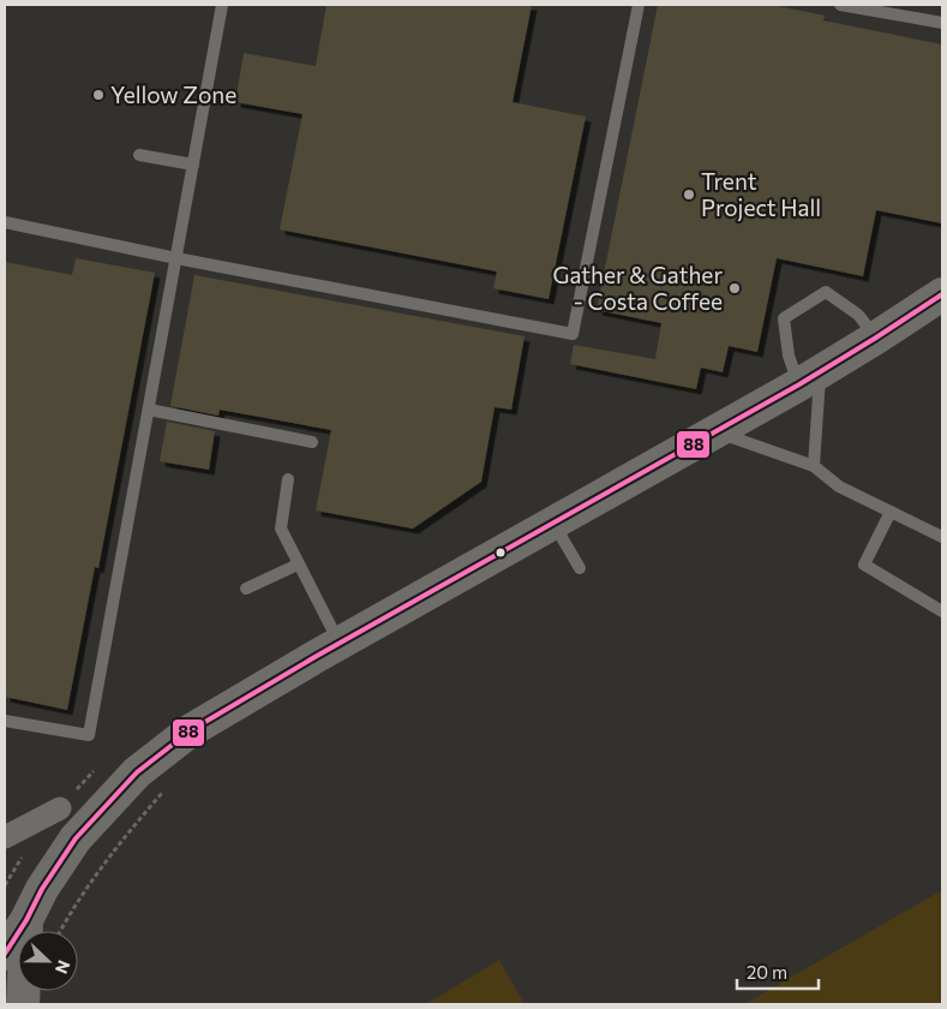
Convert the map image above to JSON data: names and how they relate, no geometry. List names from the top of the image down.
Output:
{
  "places": ["Yellow Zone", "Trent Project Hall", "Gather & Gather - Costa Coffee"],
  "lines": ["transit line 88"],
  "scale_bar": "20 m",
  "north": "right"
}
